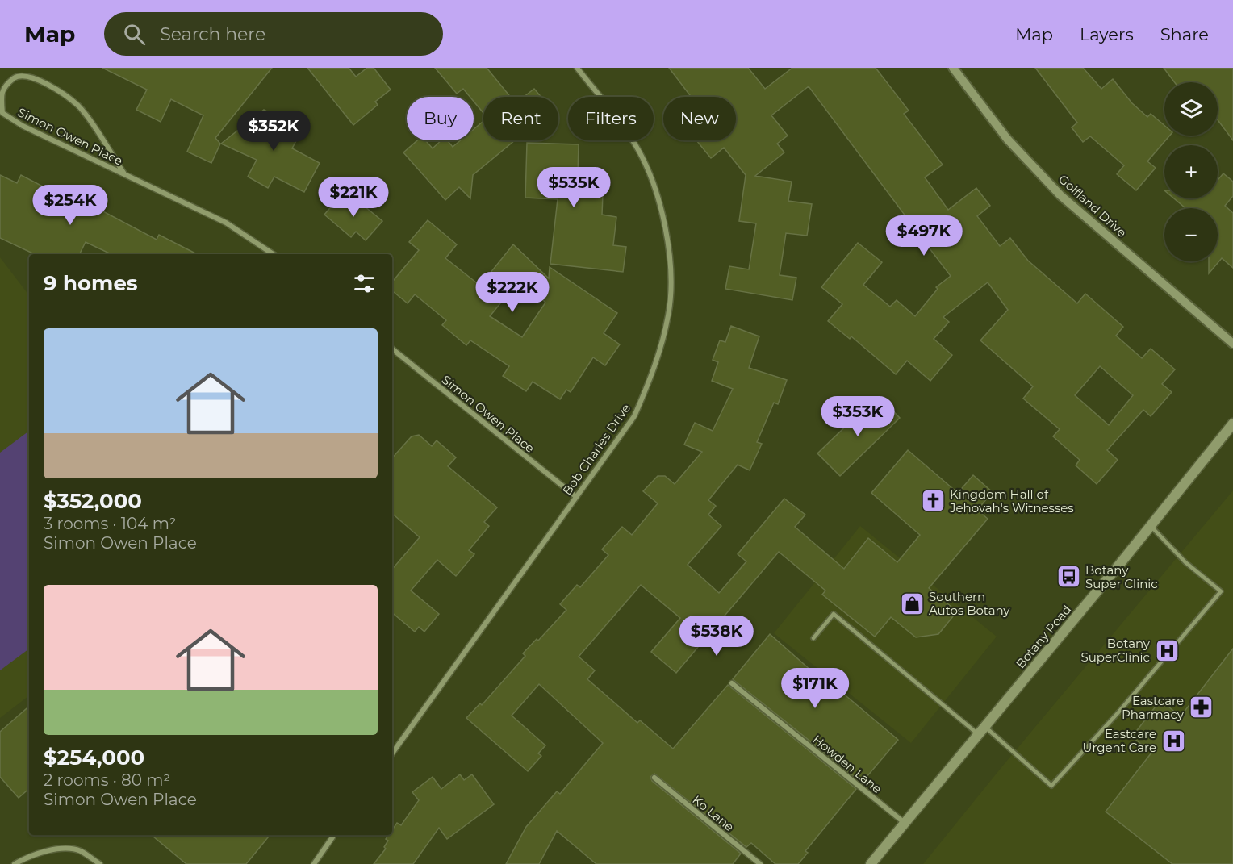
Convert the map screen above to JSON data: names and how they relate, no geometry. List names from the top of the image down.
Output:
{
  "streets": {
    "main road": ["Botany Road"],
    "street": [
      "Simon Owen Place",
      "Golfland Drive",
      "Bob Charles Drive",
      "Howden Lane",
      "Ko Lane"
    ]
  },
  "crossings": [
    ["Simon Owen Place", "Bob Charles Drive"],
    ["Botany Road", "Howden Lane"]
  ],
  "places": {
    "church": ["Kingdom Hall of Jehovah's Witnesses"],
    "bus stop": ["Botany Super Clinic"],
    "shop": ["Southern Autos Botany"],
    "hospital": ["Botany SuperClinic", "Eastcare Urgent Care"],
    "pharmacy": ["Eastcare Pharmacy"]
  },
  "page": {
    "header": "Map",
    "search": "Search here",
    "nav": ["Map", "Layers", "Share"],
    "map_buttons": ["+", "−"],
    "chip": [
      "Buy",
      "Rent",
      "Filters",
      "New"
    ],
    "price": [
      "$352K",
      "$535K",
      "$221K",
      "$254K",
      "$497K",
      "$222K",
      "$353K",
      "$538K",
      "$171K"
    ],
    "heading": "9 homes",
    "list": [
      {
        "name": "$352,000",
        "note": "3 rooms · 104 m² · Simon Owen Place"
      },
      {
        "name": "$254,000",
        "note": "2 rooms · 80 m² · Simon Owen Place"
      }
    ]
  }
}
